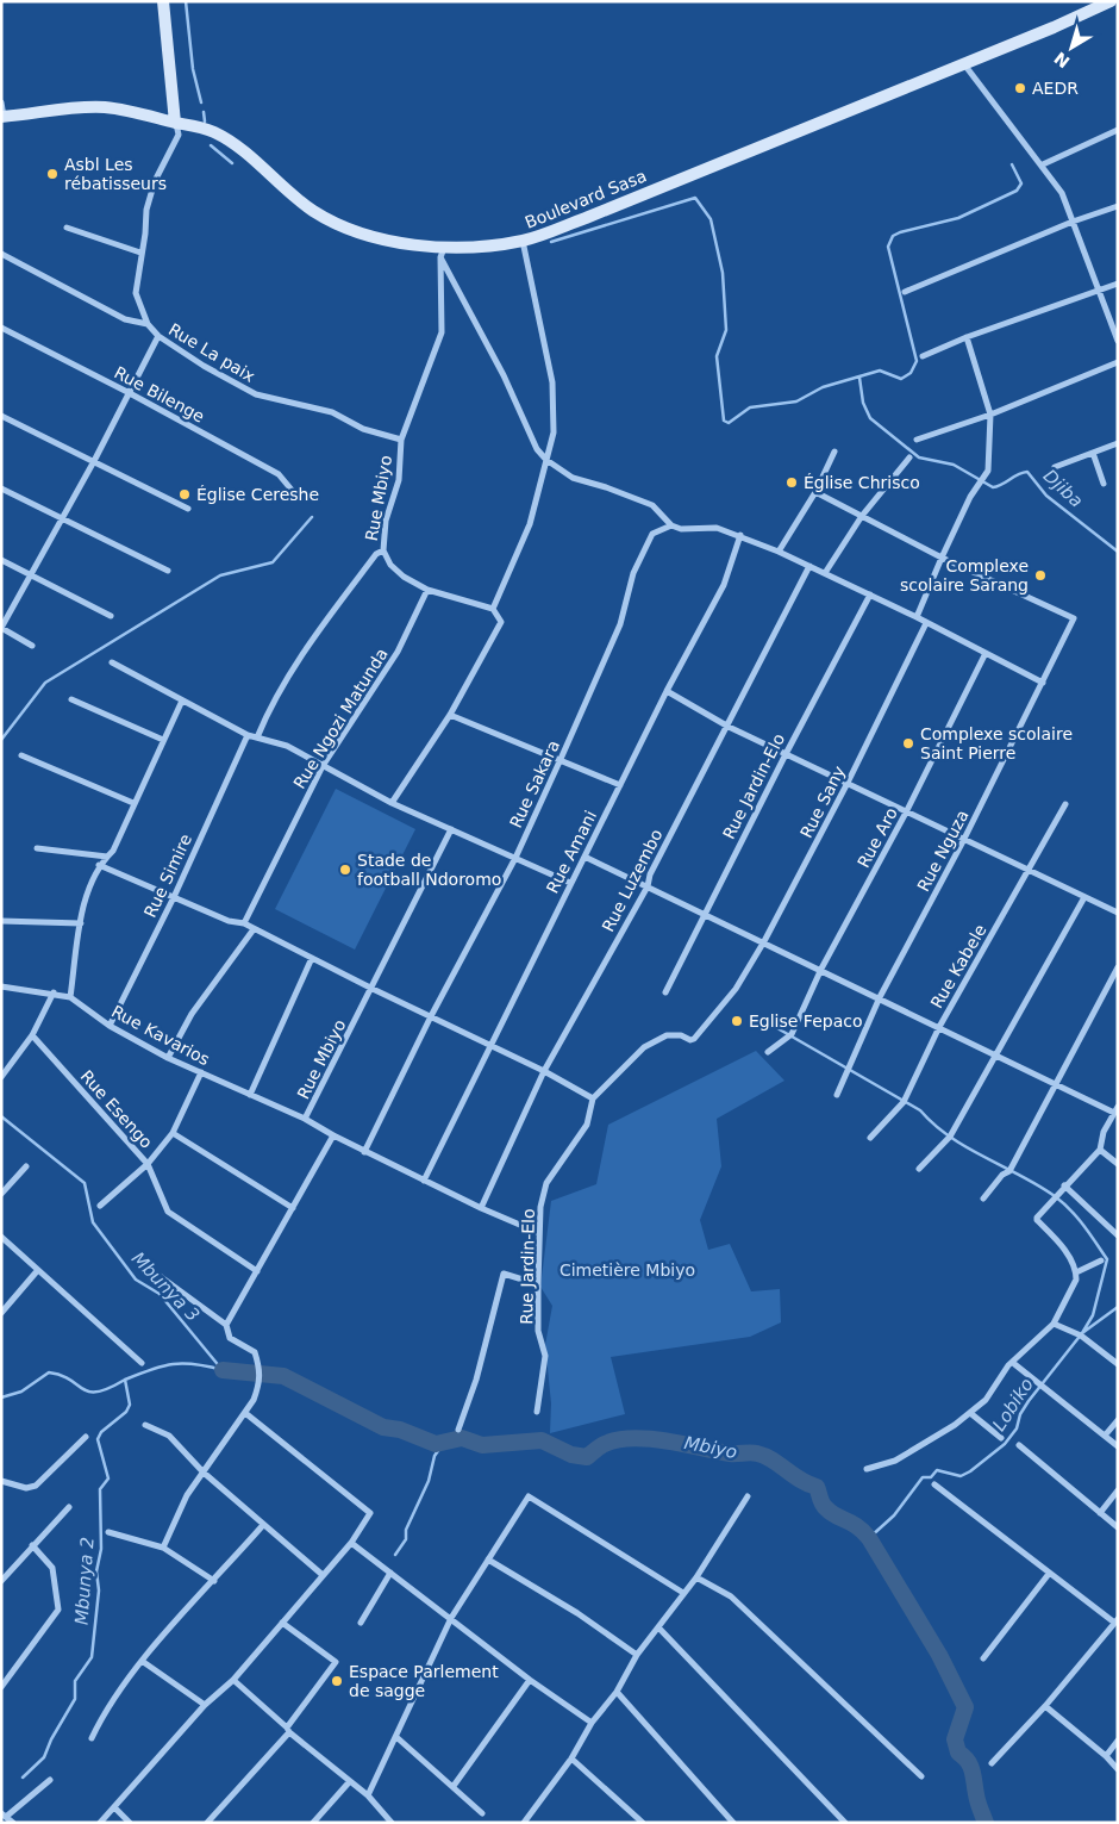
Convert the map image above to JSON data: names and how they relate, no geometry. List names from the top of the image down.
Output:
{
  "streets": {
    "street": [
      "Boulevard Sasa",
      "Rue La paix",
      "Rue Bilenge",
      "Rue Mbiyo",
      "Rue Ngozi Matunda",
      "Rue Sakara",
      "Rue Jardin-Elo",
      "Rue Sany",
      "Rue Aro",
      "Rue Nguza",
      "Rue Amani",
      "Rue Simire",
      "Rue Luzembo",
      "Rue Kabele",
      "Rue Kavarios",
      "Rue Esengo"
    ]
  },
  "crossings": [
    ["Boulevard Sasa", "Rue La paix"],
    ["Boulevard Sasa", "Rue Mbiyo"],
    ["Rue La paix", "Rue Mbiyo"],
    ["Rue Mbiyo", "Rue Ngozi Matunda"],
    ["Rue Mbiyo", "Rue Sakara"],
    ["Rue Mbiyo", "Rue Jardin-Elo"],
    ["Rue Mbiyo", "Rue Amani"],
    ["Rue Mbiyo", "Rue Luzembo"],
    ["Rue Mbiyo", "Rue Kavarios"],
    ["Rue Jardin-Elo", "Rue Sany"],
    ["Rue Simire", "Rue Kavarios"]
  ],
  "water": [
    "Djiba",
    "Mbunya 3",
    "Lobiko",
    "Mbiyo",
    "Mbunya 2"
  ],
  "parks": ["Cimetière Mbiyo"],
  "places": [
    "AEDR",
    "Asbl Les rébatisseurs",
    "Église Chrisco",
    "Église Cereshe",
    "Complexe scolaire Sarang",
    "Complexe scolaire Saint Pierre",
    "Stade de football Ndoromo",
    "Eglise Fepaco",
    "Espace Parlement de sagge"
  ],
  "north": "bottom left"
}
